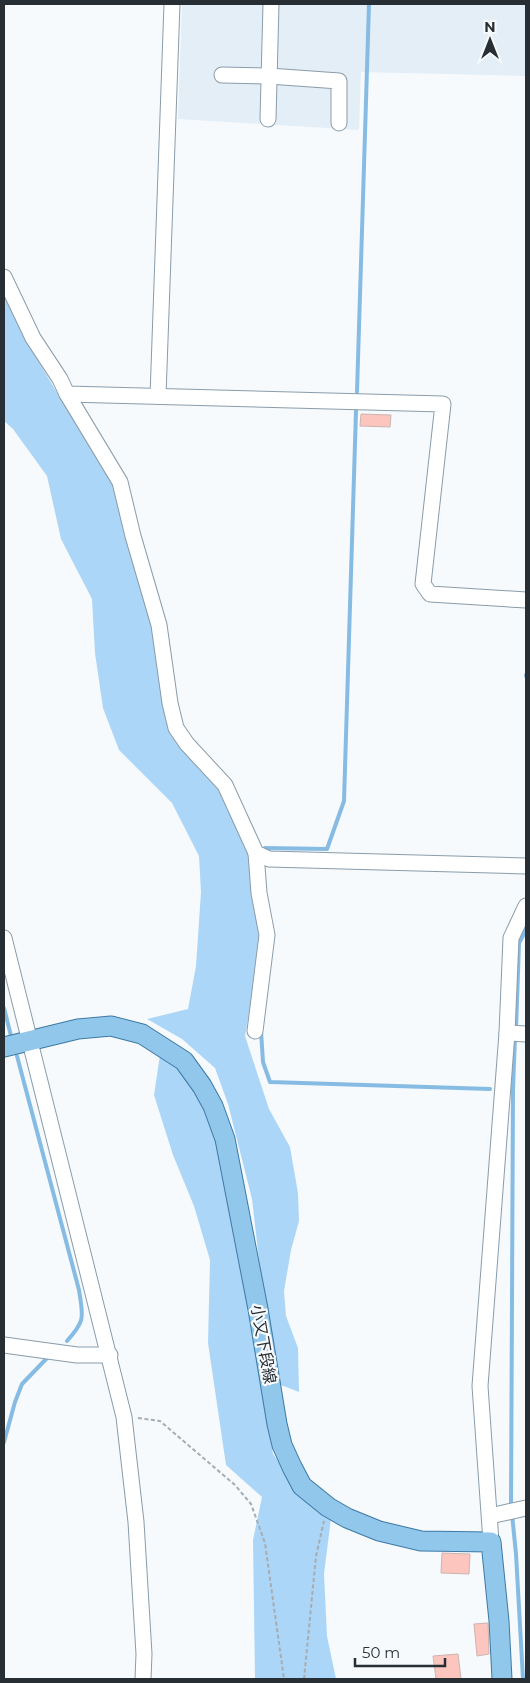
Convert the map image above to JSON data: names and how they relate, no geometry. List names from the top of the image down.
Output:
{
  "streets": {
    "main road": ["小又下段線"]
  },
  "scale_bar": "50 m",
  "north": "top"
}
